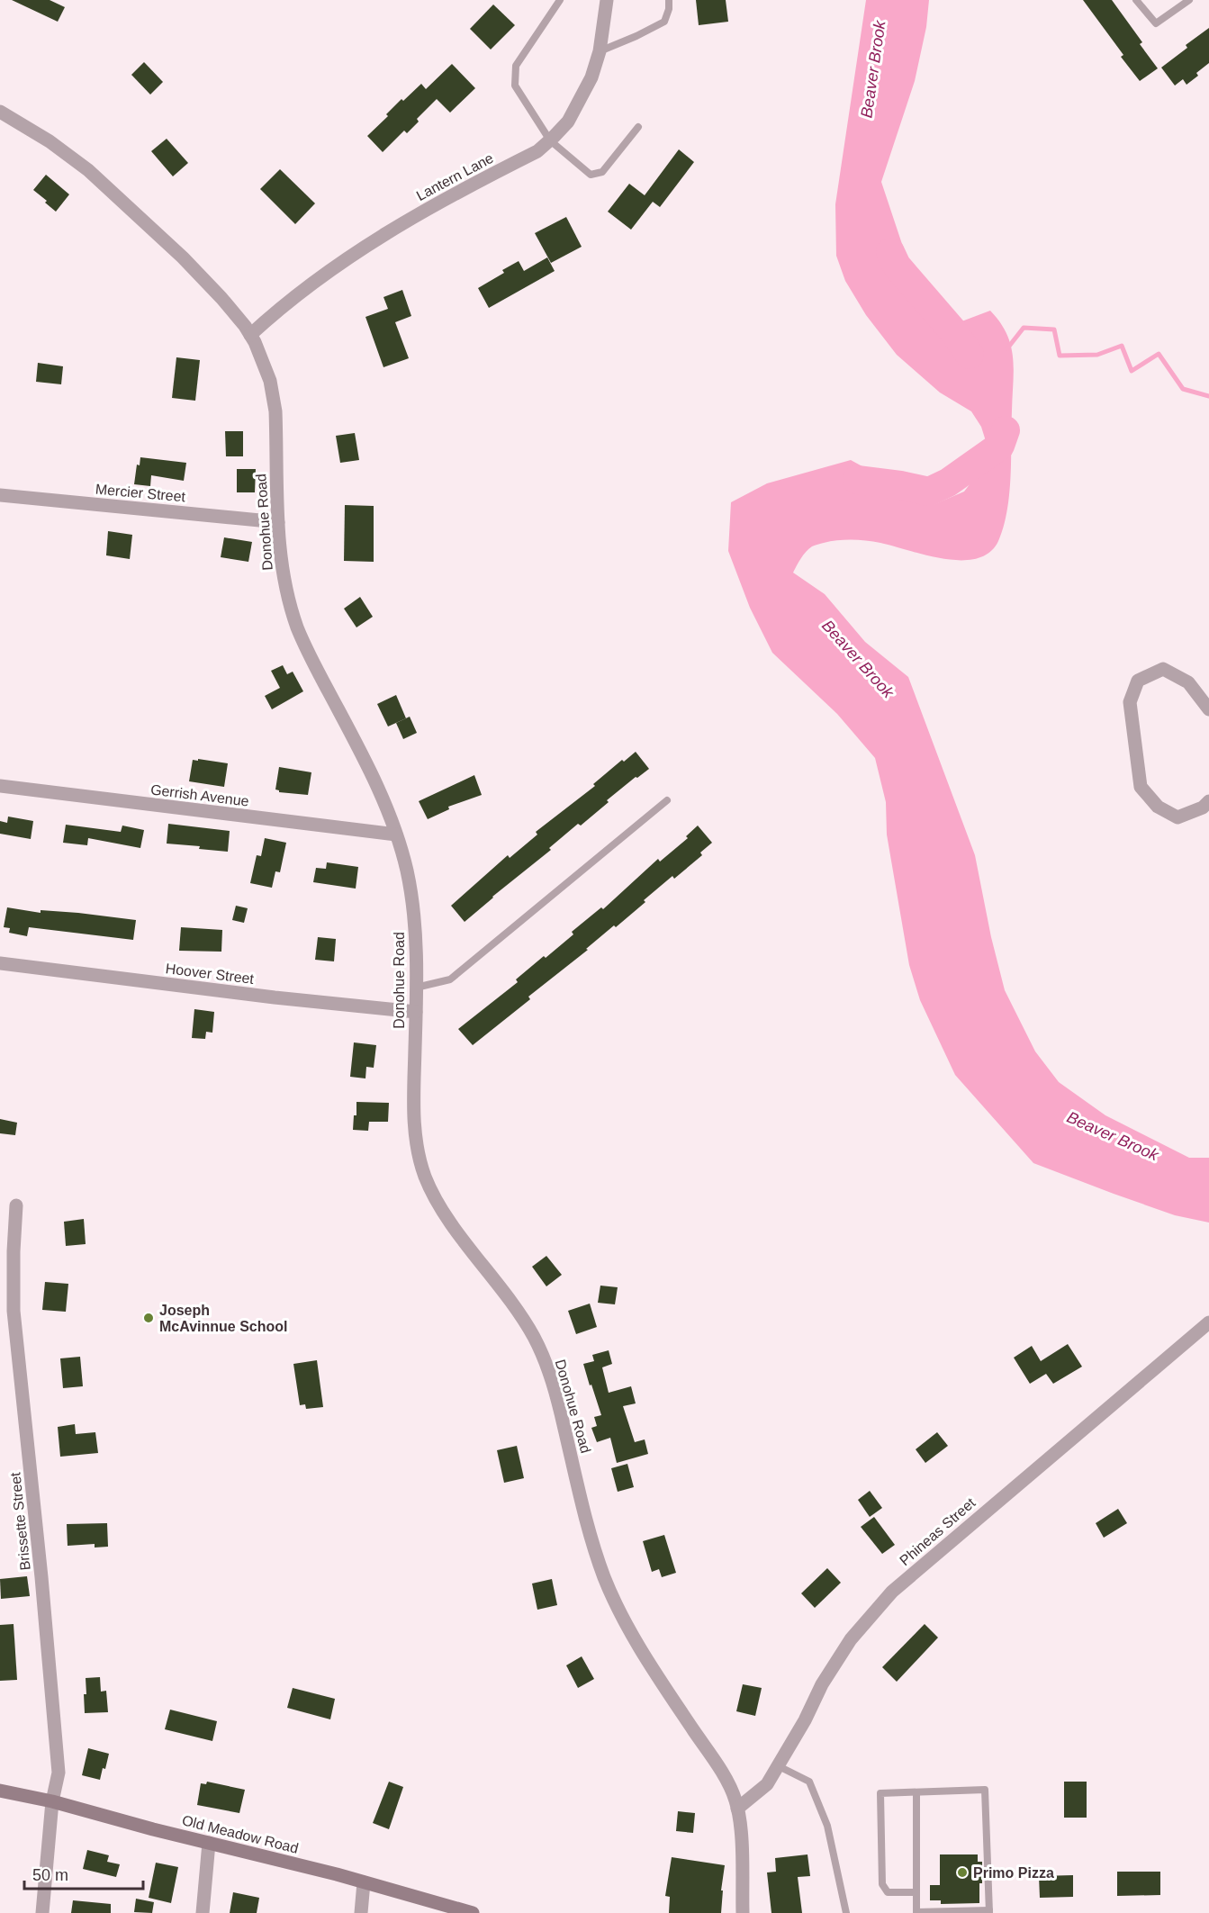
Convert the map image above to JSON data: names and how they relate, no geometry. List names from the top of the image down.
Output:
{
  "streets": {
    "street": [
      "Lantern Lane",
      "Mercier Street",
      "Donohue Road",
      "Gerrish Avenue",
      "Hoover Street",
      "Brissette Street",
      "Phineas Street",
      "Old Meadow Road"
    ]
  },
  "crossings": [
    ["Lantern Lane", "Donohue Road"],
    ["Mercier Street", "Donohue Road"],
    ["Donohue Road", "Gerrish Avenue"],
    ["Donohue Road", "Hoover Street"],
    ["Donohue Road", "Phineas Street"],
    ["Brissette Street", "Old Meadow Road"]
  ],
  "water": ["Beaver Brook"],
  "places": ["Joseph McAvinnue School", "Primo Pizza"],
  "scale_bar": "50 m"
}
